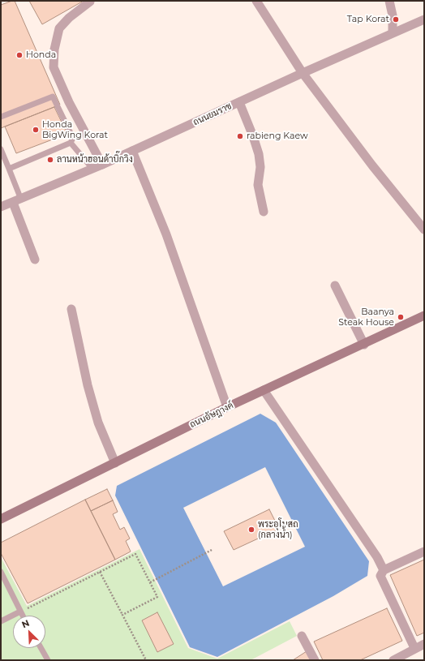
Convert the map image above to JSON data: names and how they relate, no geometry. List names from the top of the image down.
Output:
{
  "streets": {
    "main road": ["ถนนอัษฎางค์"],
    "street": ["ถนนยมราช"]
  },
  "places": [
    "Tap Korat",
    "Honda",
    "Honda BigWing Korat",
    "rabieng Kaew",
    "ลานหน้าฮอนด้าบิ๊กวิง",
    "Baanya Steak House",
    "พระอุโบสถ (กลางน้ำ)"
  ],
  "north": "top left"
}
